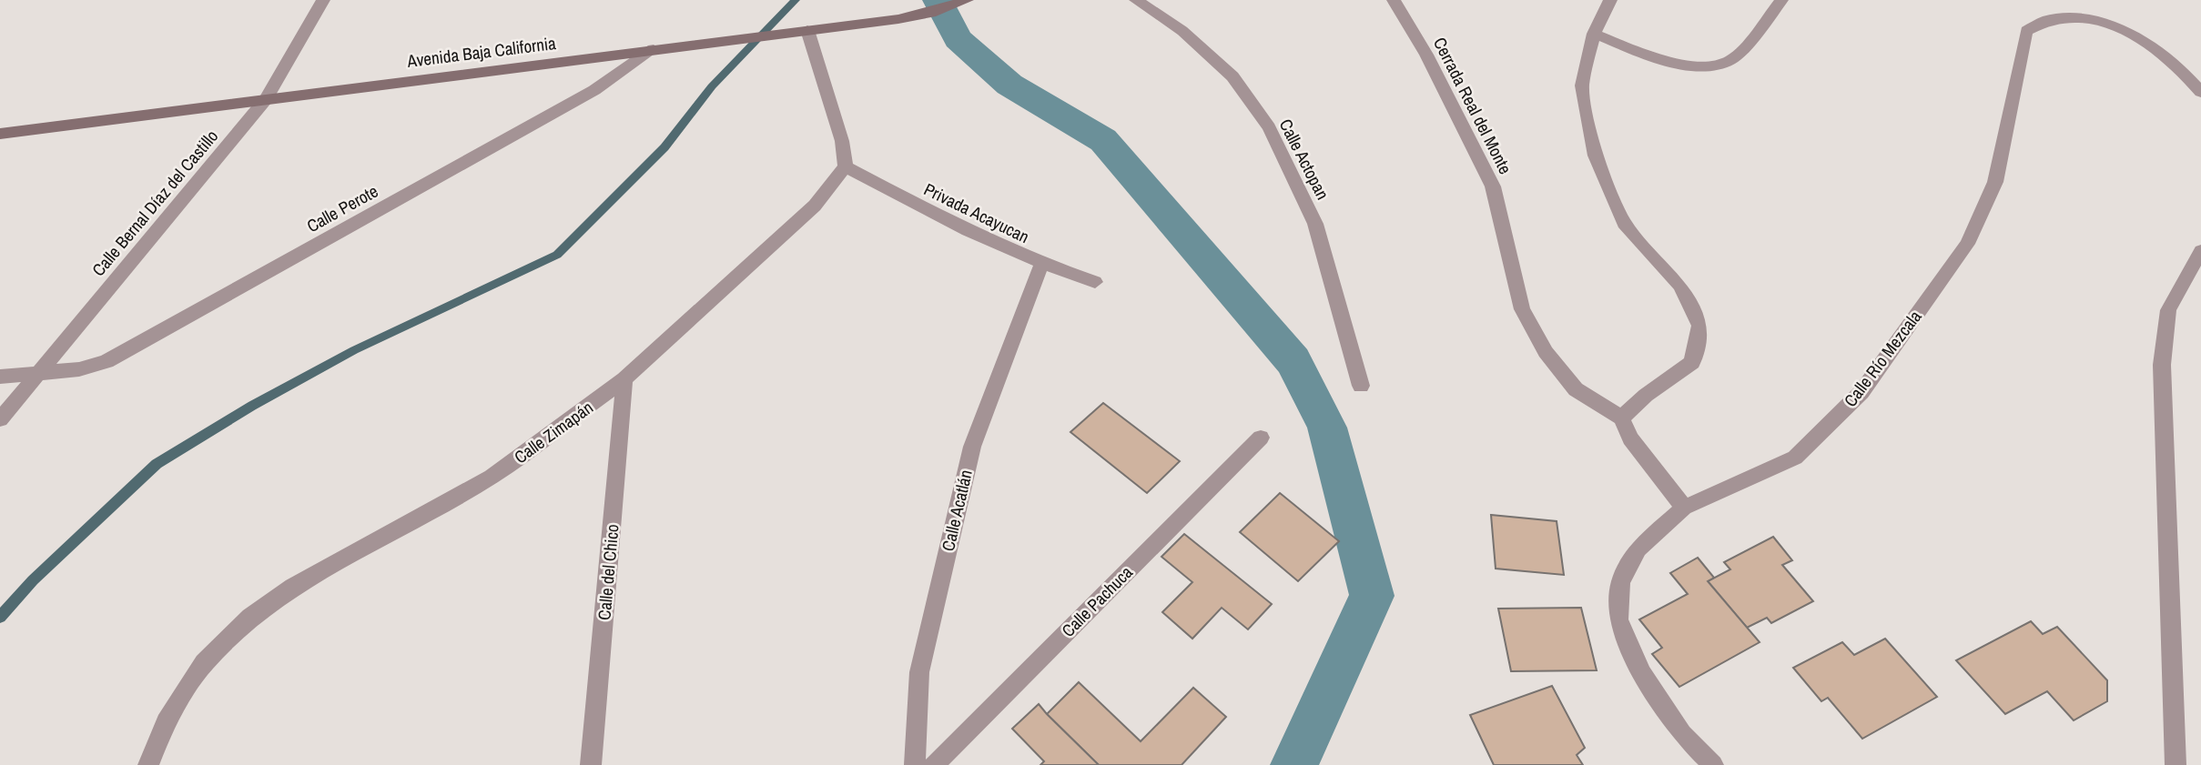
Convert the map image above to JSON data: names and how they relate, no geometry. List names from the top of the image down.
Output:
{
  "streets": {
    "main road": ["Avenida Baja California"],
    "street": [
      "Cerrada Real del Monte",
      "Calle Actopan",
      "Calle Bernal Díaz del Castillo",
      "Calle Perote",
      "Privada Acayucan",
      "Calle Río Mezcala",
      "Calle Zimapán",
      "Calle Acatlán",
      "Calle del Chico",
      "Calle Pachuca"
    ]
  },
  "crossings": [
    ["Avenida Baja California", "Calle Bernal Díaz del Castillo"],
    ["Avenida Baja California", "Calle Perote"],
    ["Calle Bernal Díaz del Castillo", "Calle Perote"],
    ["Privada Acayucan", "Calle Zimapán"],
    ["Privada Acayucan", "Calle Acatlán"],
    ["Calle Zimapán", "Calle del Chico"]
  ]
}
